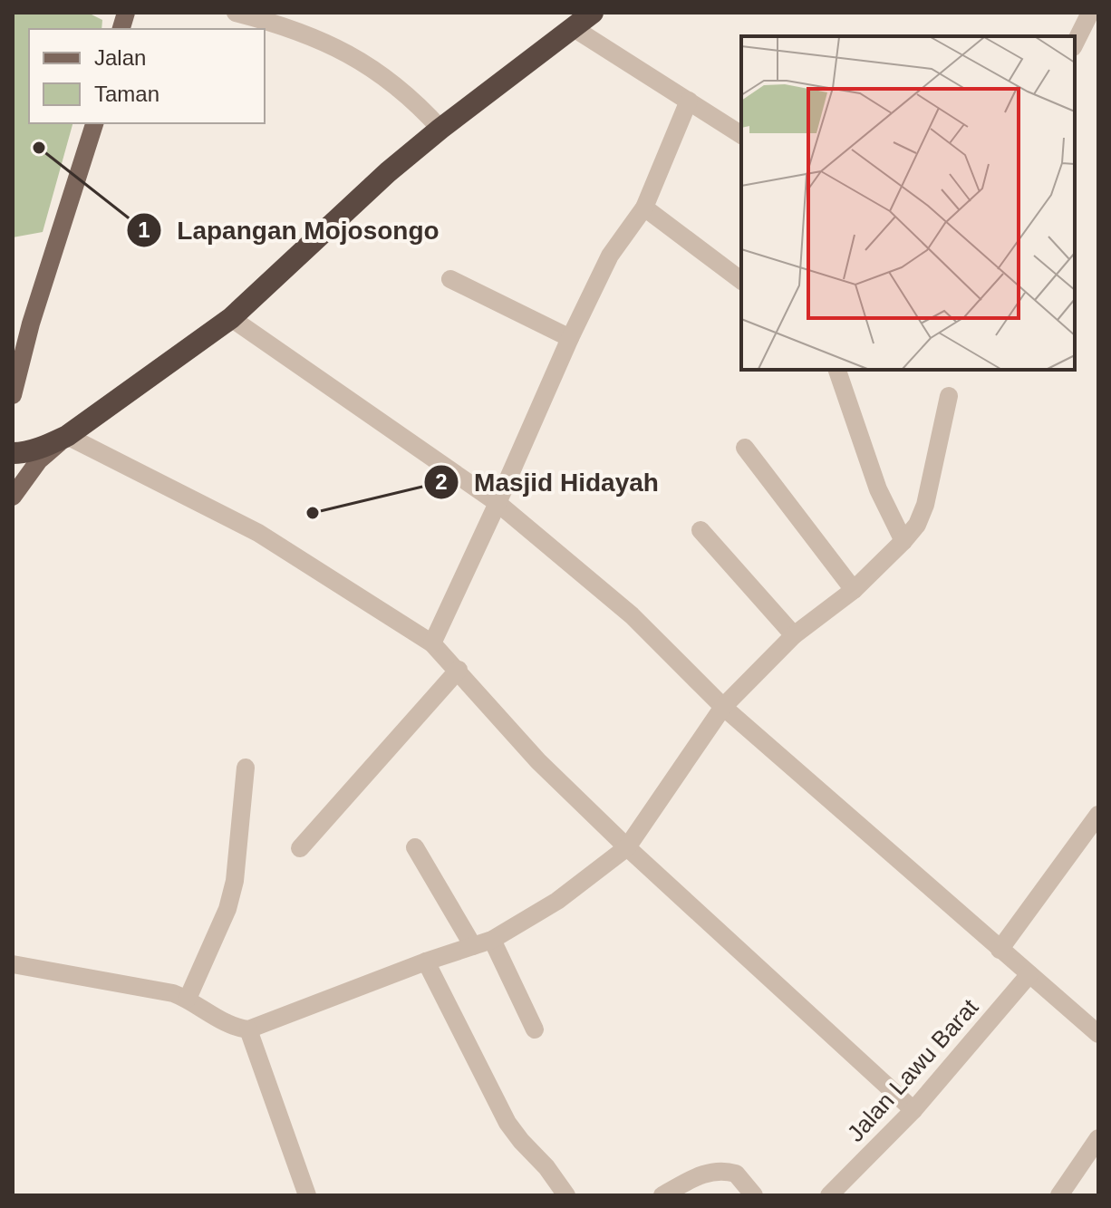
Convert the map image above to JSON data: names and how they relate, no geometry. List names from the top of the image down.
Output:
{
  "streets": {
    "street": ["Jalan Lawu Barat"]
  },
  "places": ["Lapangan Mojosongo", "Masjid Hidayah"],
  "legend": ["Jalan", "Taman"]
}
